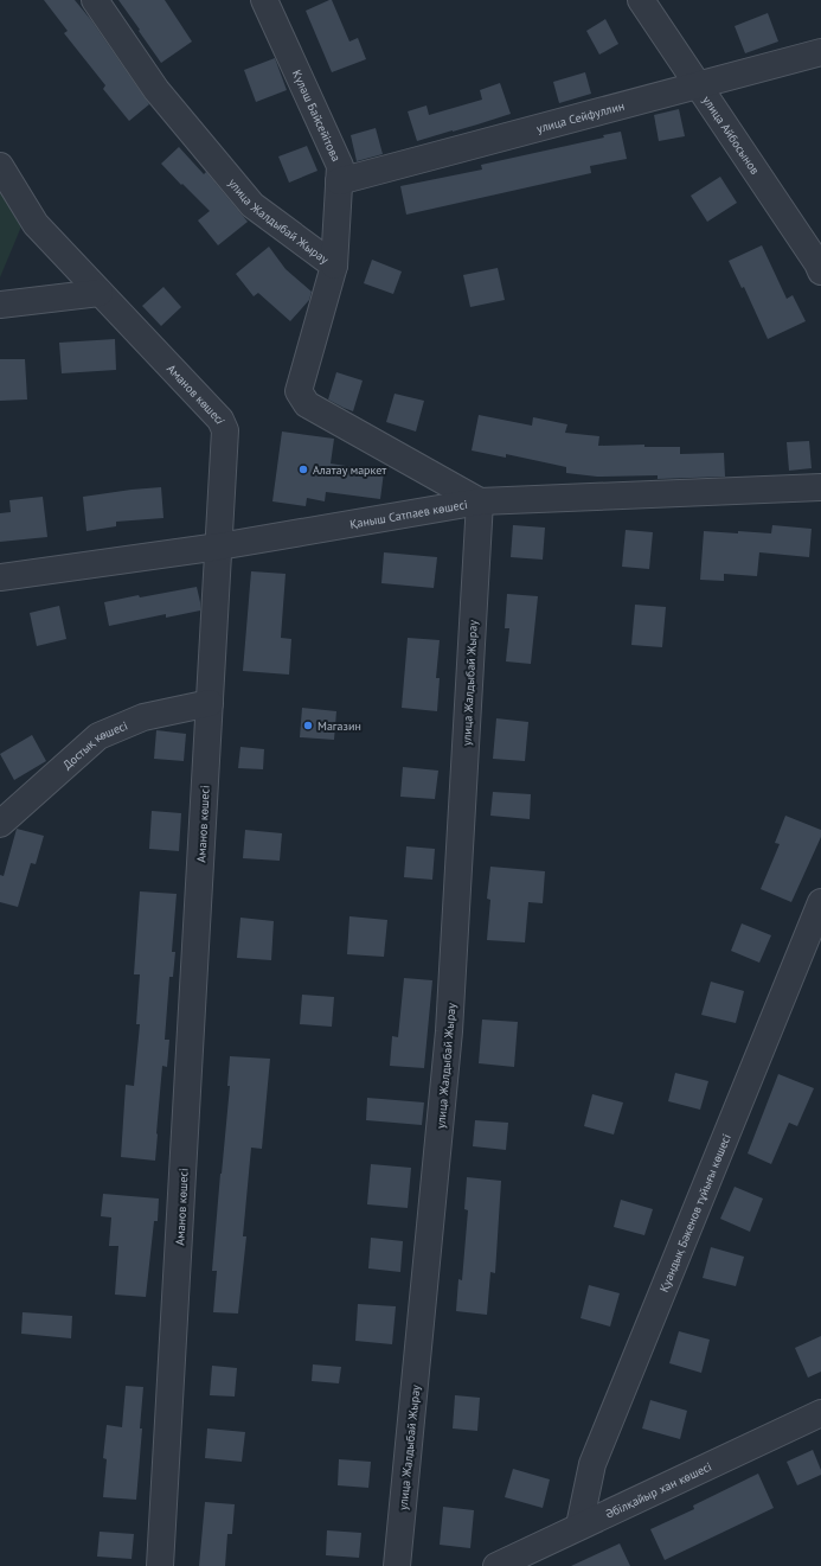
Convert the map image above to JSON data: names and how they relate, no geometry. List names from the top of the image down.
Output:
{
  "streets": {
    "street": [
      "Күләш Байсейітова",
      "улица Сейфуллин",
      "улица Айбосынов",
      "улица Жалдыбай Жырау",
      "Аманов көшесі",
      "Қаныш Сатпаев көшесі",
      "Достық көшесі",
      "Қуандық Бәкенов тұйығы көшесі",
      "Әбілқайыр хан көшесі"
    ]
  },
  "crossings": [
    ["Күләш Байсейітова", "улица Сейфуллин"],
    ["Күләш Байсейітова", "улица Жалдыбай Жырау"],
    ["улица Сейфуллин", "улица Айбосынов"],
    ["улица Жалдыбай Жырау", "Қаныш Сатпаев көшесі"],
    ["Аманов көшесі", "Қаныш Сатпаев көшесі"],
    ["Аманов көшесі", "Достық көшесі"],
    ["Қуандық Бәкенов тұйығы көшесі", "Әбілқайыр хан көшесі"]
  ],
  "places": ["Алатау маркет", "Магазин"]
}
